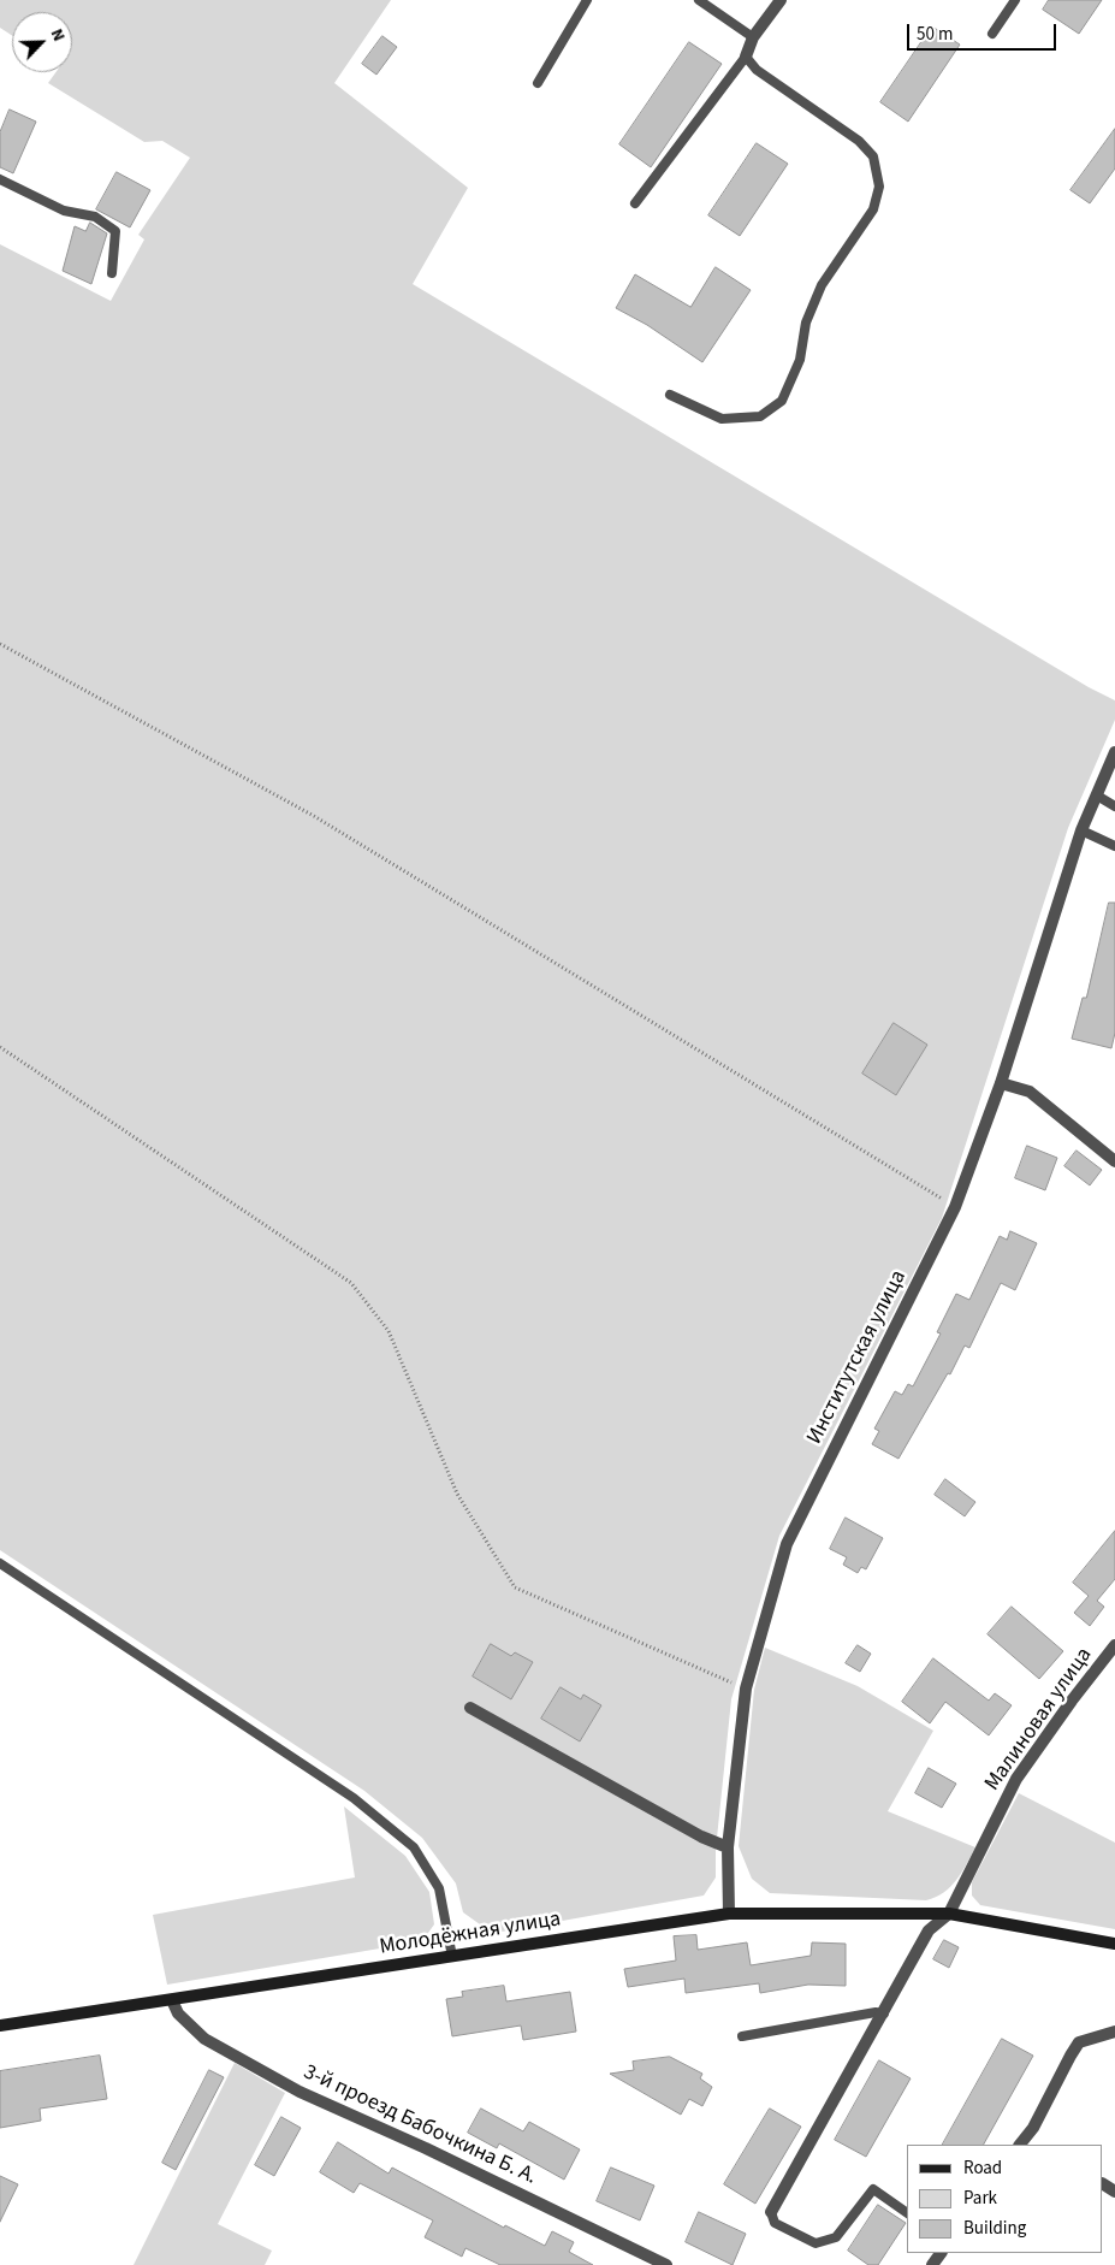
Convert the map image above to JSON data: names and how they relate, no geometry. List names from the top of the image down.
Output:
{
  "streets": {
    "street": [
      "Институтская улица",
      "Малиновая улица",
      "Молодёжная улица",
      "3-й проезд Бабочкина Б. А."
    ]
  },
  "crossings": [
    ["Институтская улица", "Молодёжная улица"],
    ["Малиновая улица", "Молодёжная улица"],
    ["Молодёжная улица", "3-й проезд Бабочкина Б. А."]
  ],
  "legend": ["Road", "Park", "Building"],
  "scale_bar": "50 m",
  "north": "top right"
}
